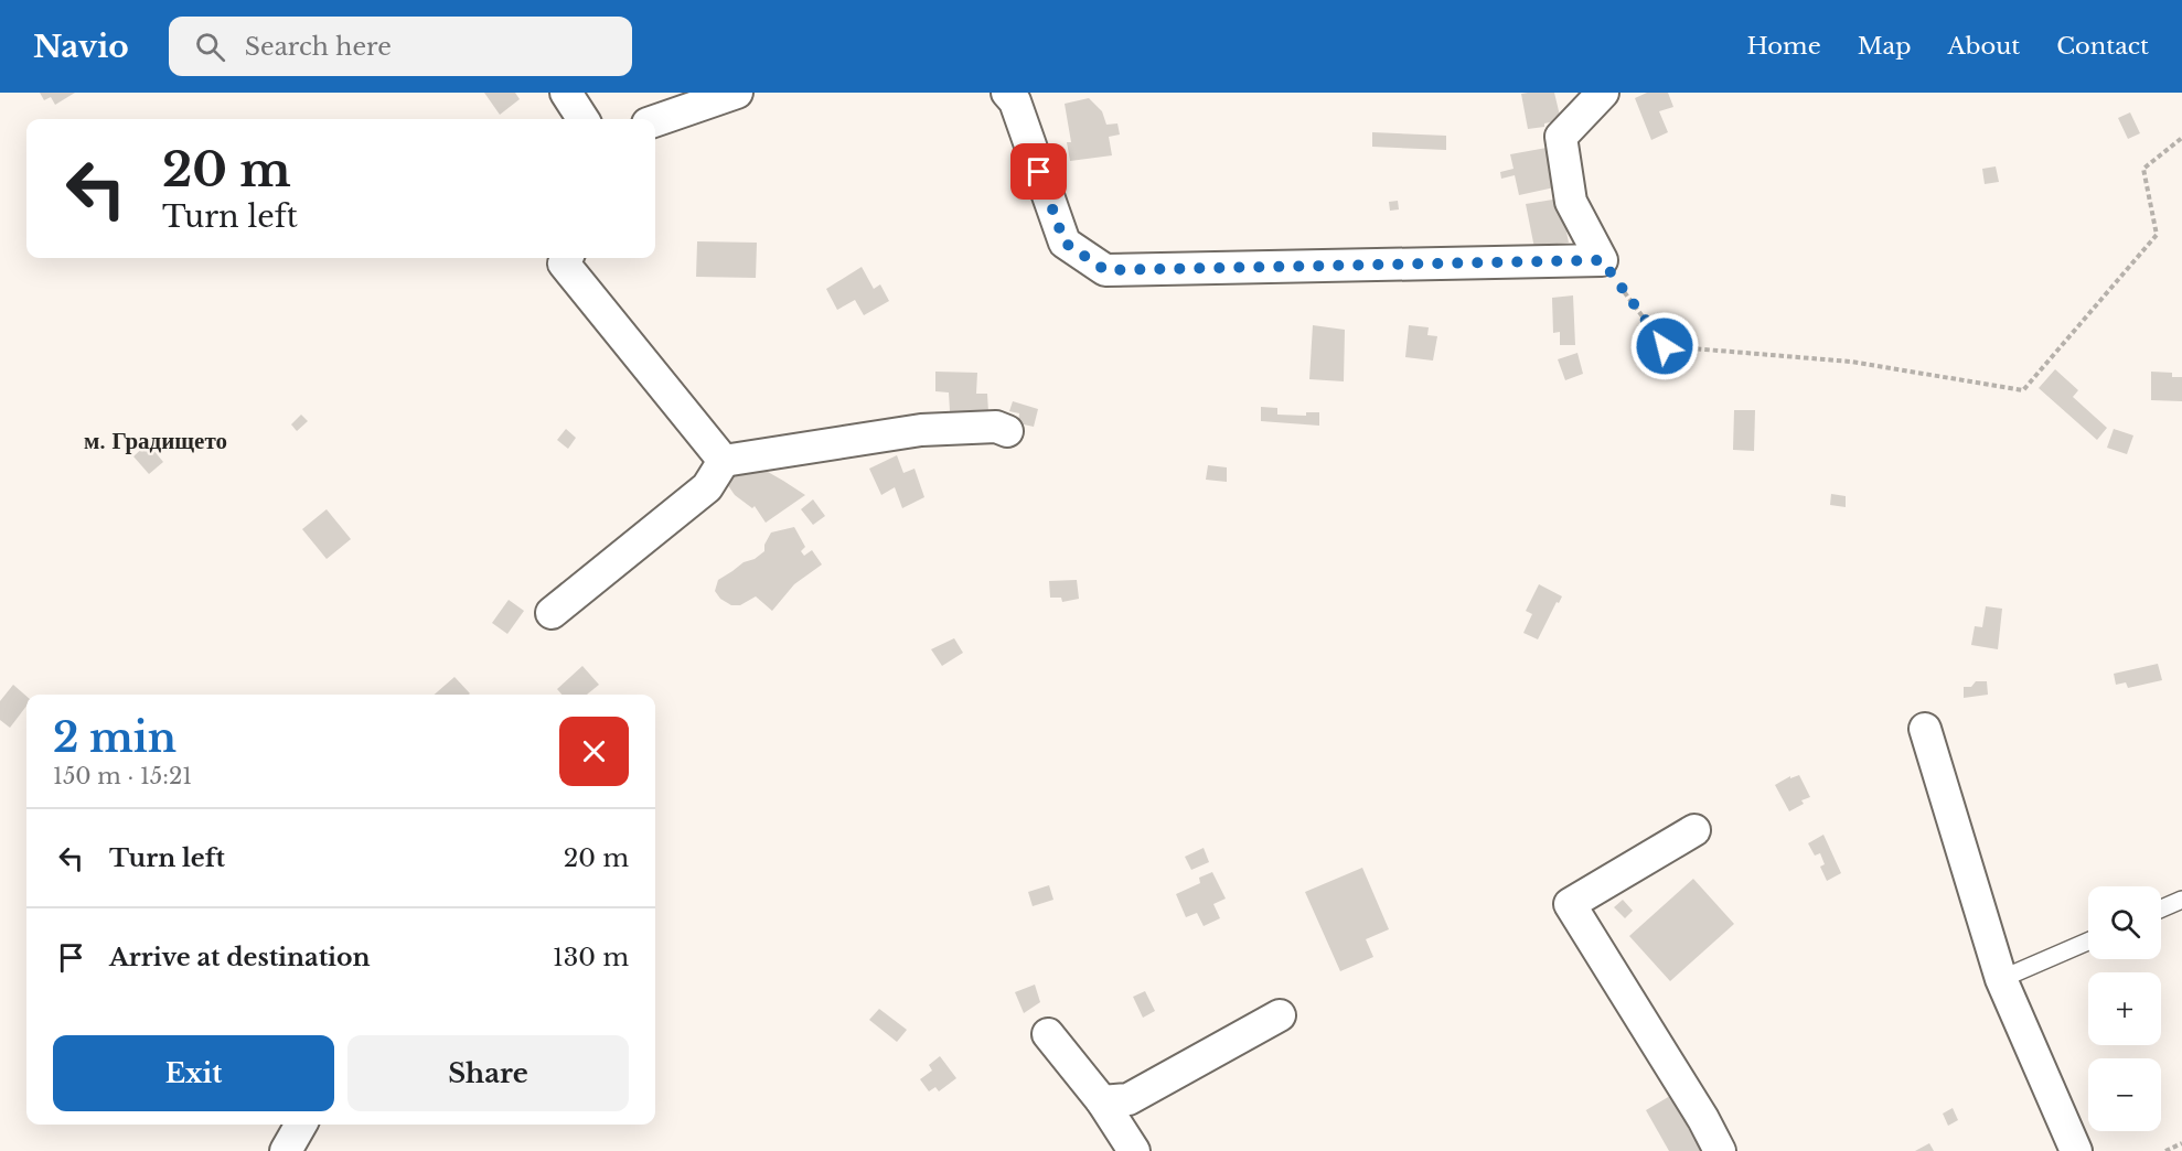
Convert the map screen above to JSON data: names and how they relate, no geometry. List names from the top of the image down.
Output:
{
  "districts": ["м. Градището"],
  "page": {
    "header": "Navio",
    "search": "Search here",
    "nav": [
      "Home",
      "Map",
      "About",
      "Contact"
    ],
    "turn": ["20 m", "Turn left"],
    "heading": ["2 min", "150 m · 15:21"],
    "list": [
      {
        "name": "Turn left",
        "value": "20 m"
      },
      {
        "name": "Arrive at destination",
        "value": "130 m"
      }
    ],
    "map_buttons": ["+", "−"],
    "buttons": ["Exit", "Share"]
  }
}
